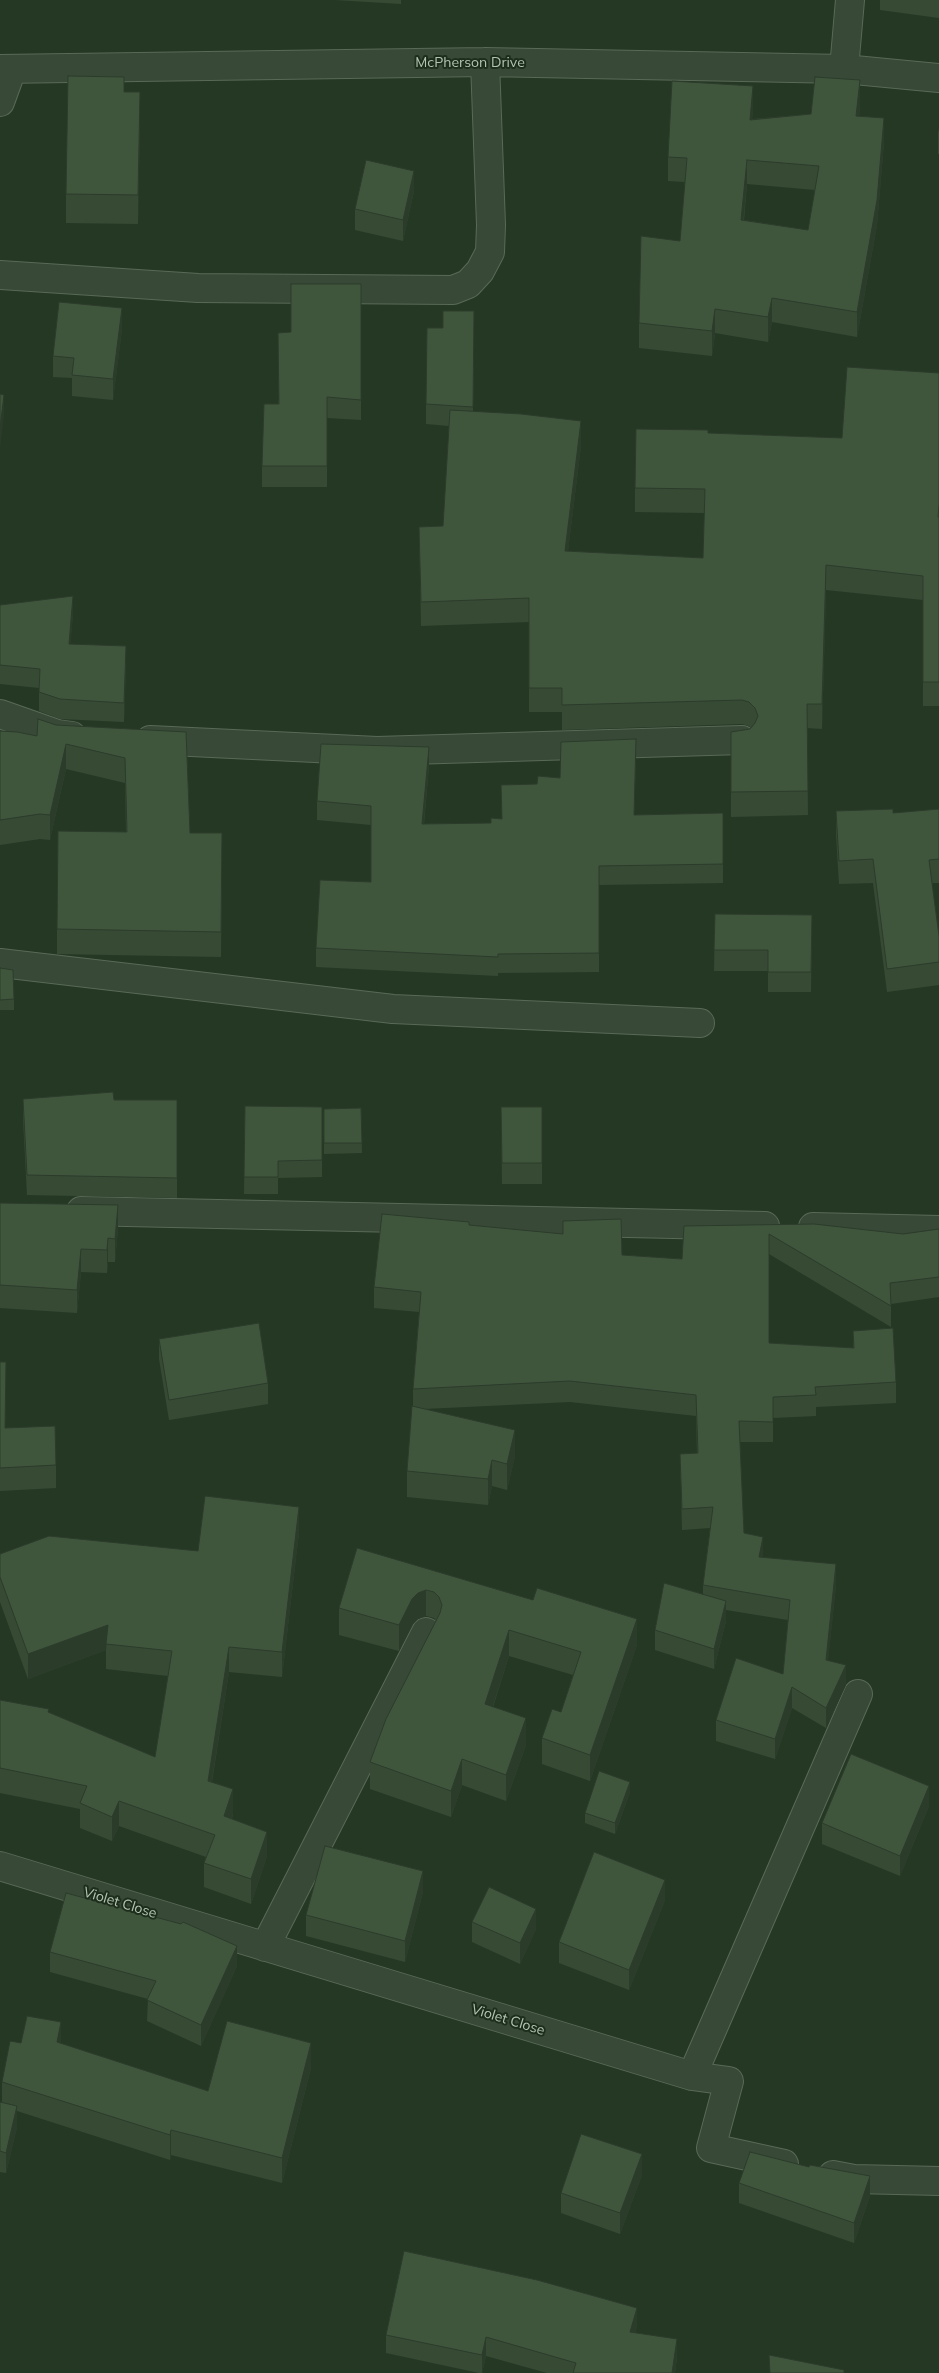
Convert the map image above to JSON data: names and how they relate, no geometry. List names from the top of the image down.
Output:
{
  "streets": {
    "street": ["McPherson Drive", "Violet Close"]
  }
}
